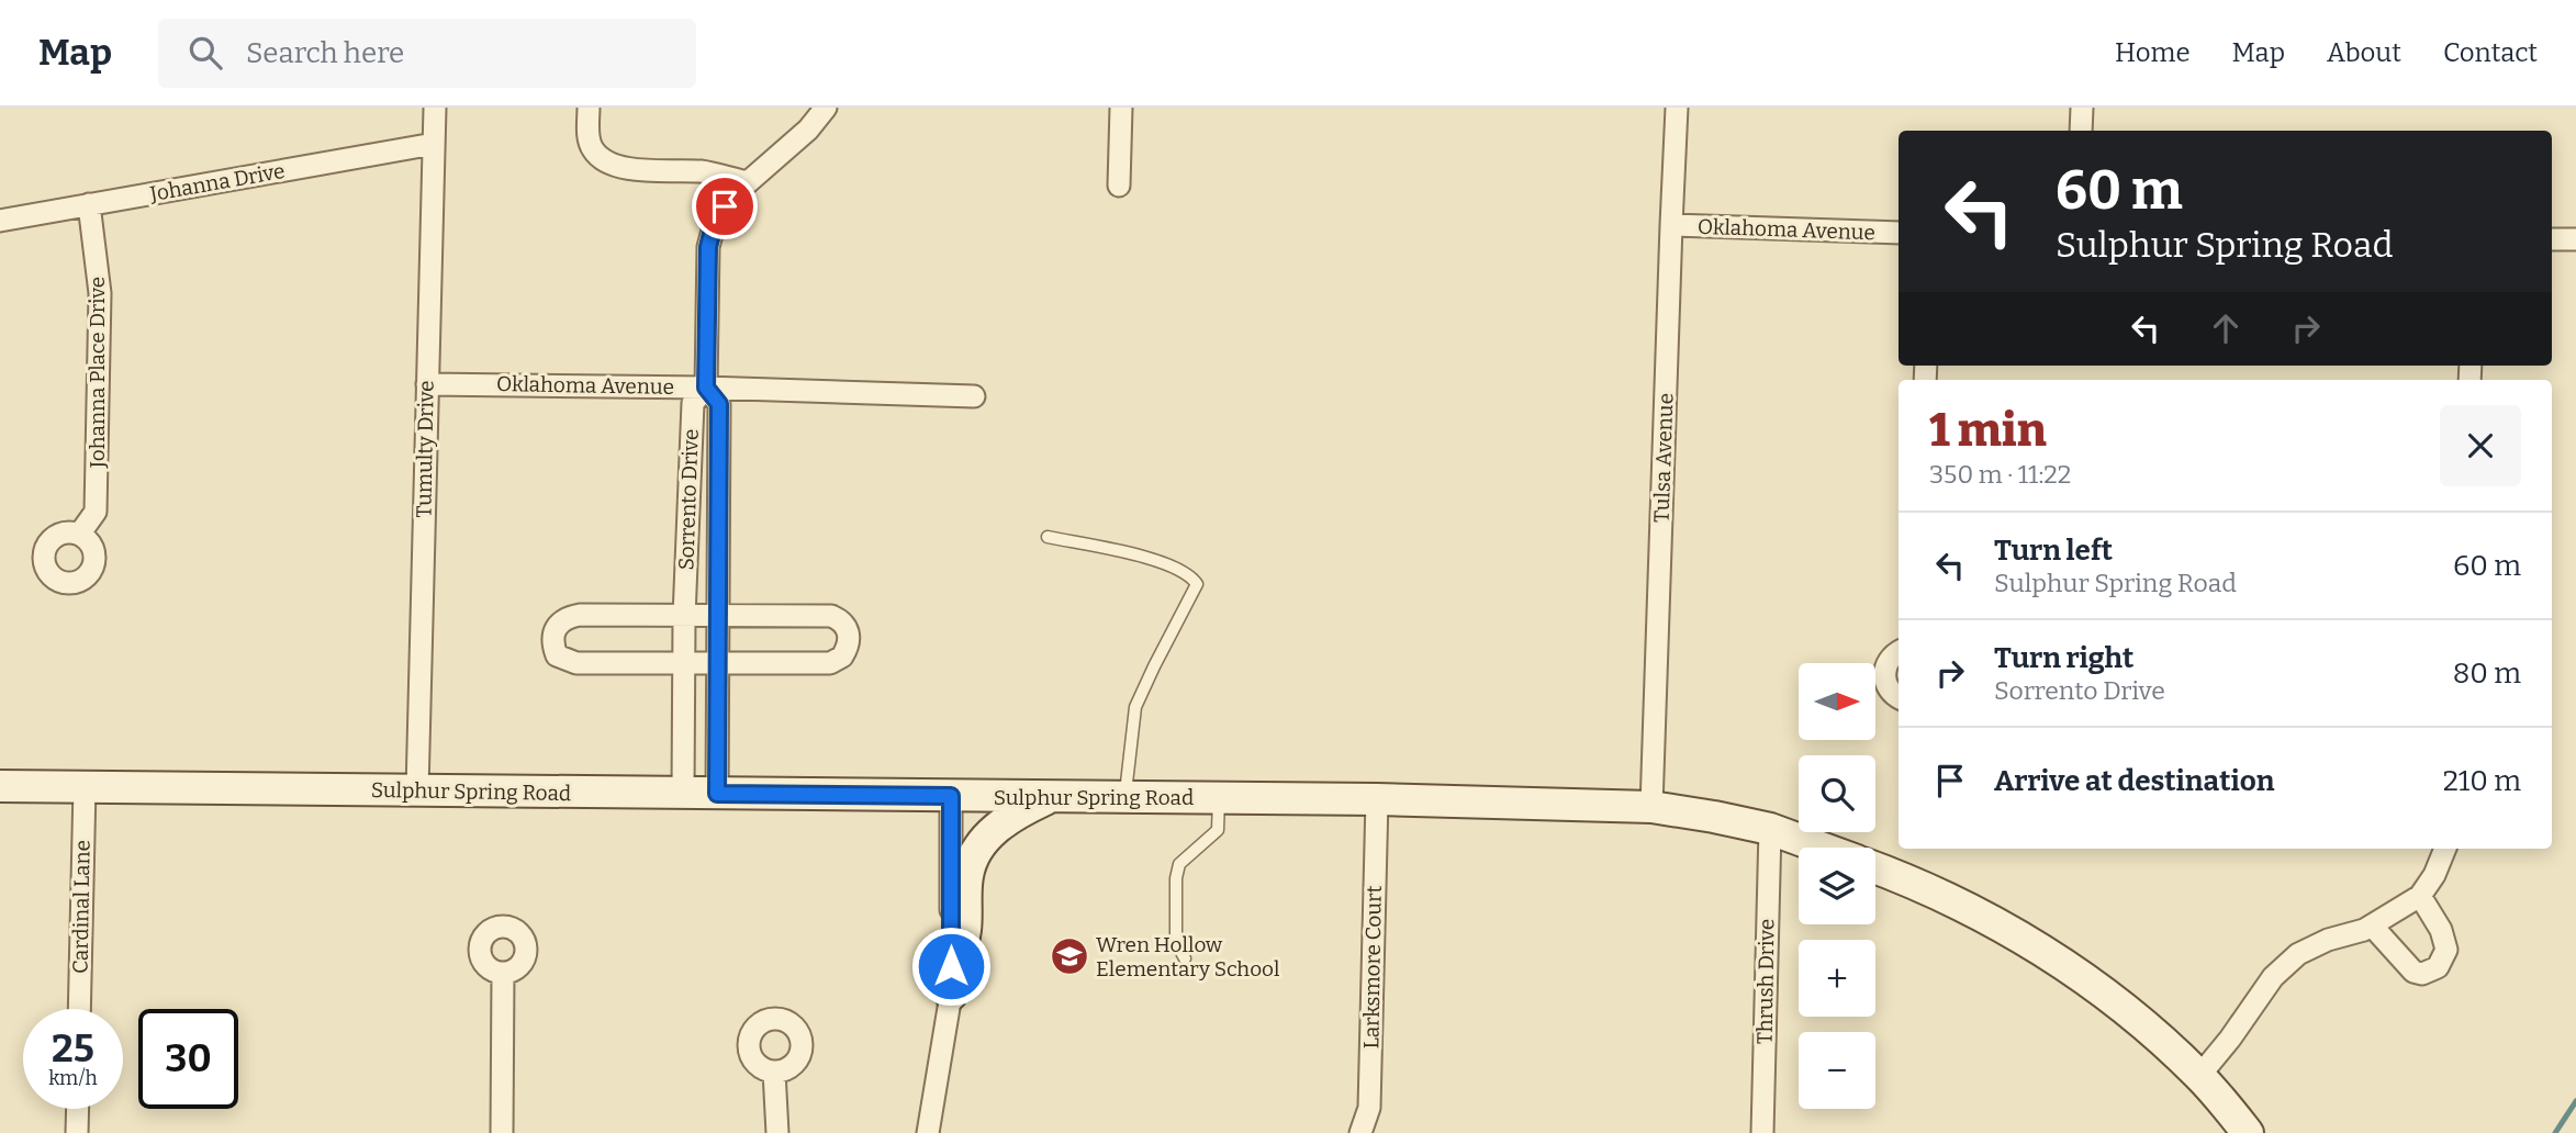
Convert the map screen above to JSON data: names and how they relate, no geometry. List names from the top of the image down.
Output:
{
  "streets": {
    "main road": ["Sulphur Spring Road"],
    "street": [
      "Johanna Drive",
      "Oklahoma Avenue",
      "Johanna Place Drive",
      "Tumulty Drive",
      "Tulsa Avenue",
      "Sorrento Drive",
      "Cardinal Lane",
      "Larksmore Court",
      "Thrush Drive"
    ]
  },
  "crossings": [
    ["Johanna Drive", "Johanna Place Drive"],
    ["Johanna Drive", "Tumulty Drive"],
    ["Oklahoma Avenue", "Tumulty Drive"],
    ["Oklahoma Avenue", "Tulsa Avenue"],
    ["Oklahoma Avenue", "Sorrento Drive"],
    ["Tumulty Drive", "Sulphur Spring Road"],
    ["Tulsa Avenue", "Sulphur Spring Road"],
    ["Sorrento Drive", "Sulphur Spring Road"],
    ["Sulphur Spring Road", "Cardinal Lane"],
    ["Sulphur Spring Road", "Larksmore Court"],
    ["Sulphur Spring Road", "Thrush Drive"]
  ],
  "places": {
    "school or university": ["Wren Hollow Elementary School"]
  },
  "north": "right",
  "page": {
    "header": "Map",
    "search": "Search here",
    "nav": [
      "Home",
      "Map",
      "About",
      "Contact"
    ],
    "turn": ["60 m", "Sulphur Spring Road"],
    "heading": ["1 min", "350 m · 11:22"],
    "list": [
      {
        "name": "Turn left",
        "note": "Sulphur Spring Road",
        "value": "60 m"
      },
      {
        "name": "Turn right",
        "note": "Sorrento Drive",
        "value": "80 m"
      },
      {
        "name": "Arrive at destination",
        "value": "210 m"
      }
    ],
    "map_buttons": ["+", "−"],
    "speed": "25 km/h",
    "limit": "30"
  }
}
